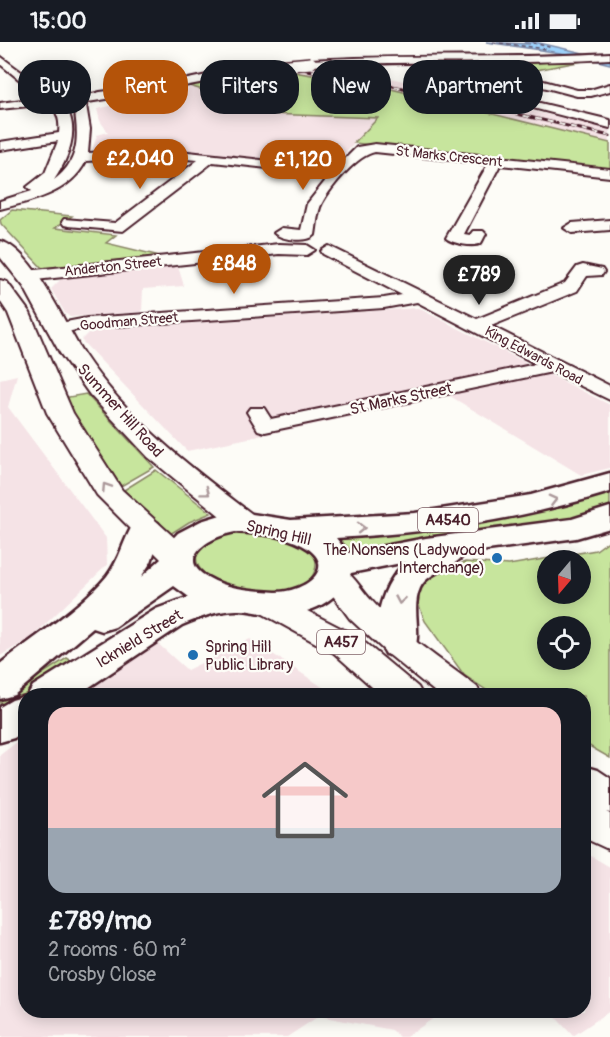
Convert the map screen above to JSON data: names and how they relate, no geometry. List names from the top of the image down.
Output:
{
  "streets": {
    "highway": ["A4540", "Spring Hill", "Icknield Street"],
    "main road": ["Summer Hill Road", "A457"],
    "street": [
      "St Marks Crescent",
      "Anderton Street",
      "Goodman Street",
      "King Edwards Road",
      "St Marks Street"
    ]
  },
  "crossings": [
    ["Anderton Street", "Summer Hill Road"],
    ["Goodman Street", "King Edwards Road"],
    ["Goodman Street", "Summer Hill Road"],
    ["King Edwards Road", "St Marks Street"],
    ["Summer Hill Road", "Spring Hill"],
    ["A4540", "Spring Hill"],
    ["Icknield Street", "A457"]
  ],
  "places": ["The Nonsens (Ladywood Interchange)", "Spring Hill Public Library"],
  "north": "bottom",
  "page": {
    "status": "15:00",
    "chip": [
      "Buy",
      "Rent",
      "Filters",
      "New",
      "Apartment"
    ],
    "price": [
      "£2,040",
      "£1,120",
      "£848",
      "£789"
    ],
    "list": [
      {
        "name": "£789/mo",
        "note": "2 rooms · 60 m² · Crosby Close"
      }
    ]
  }
}
